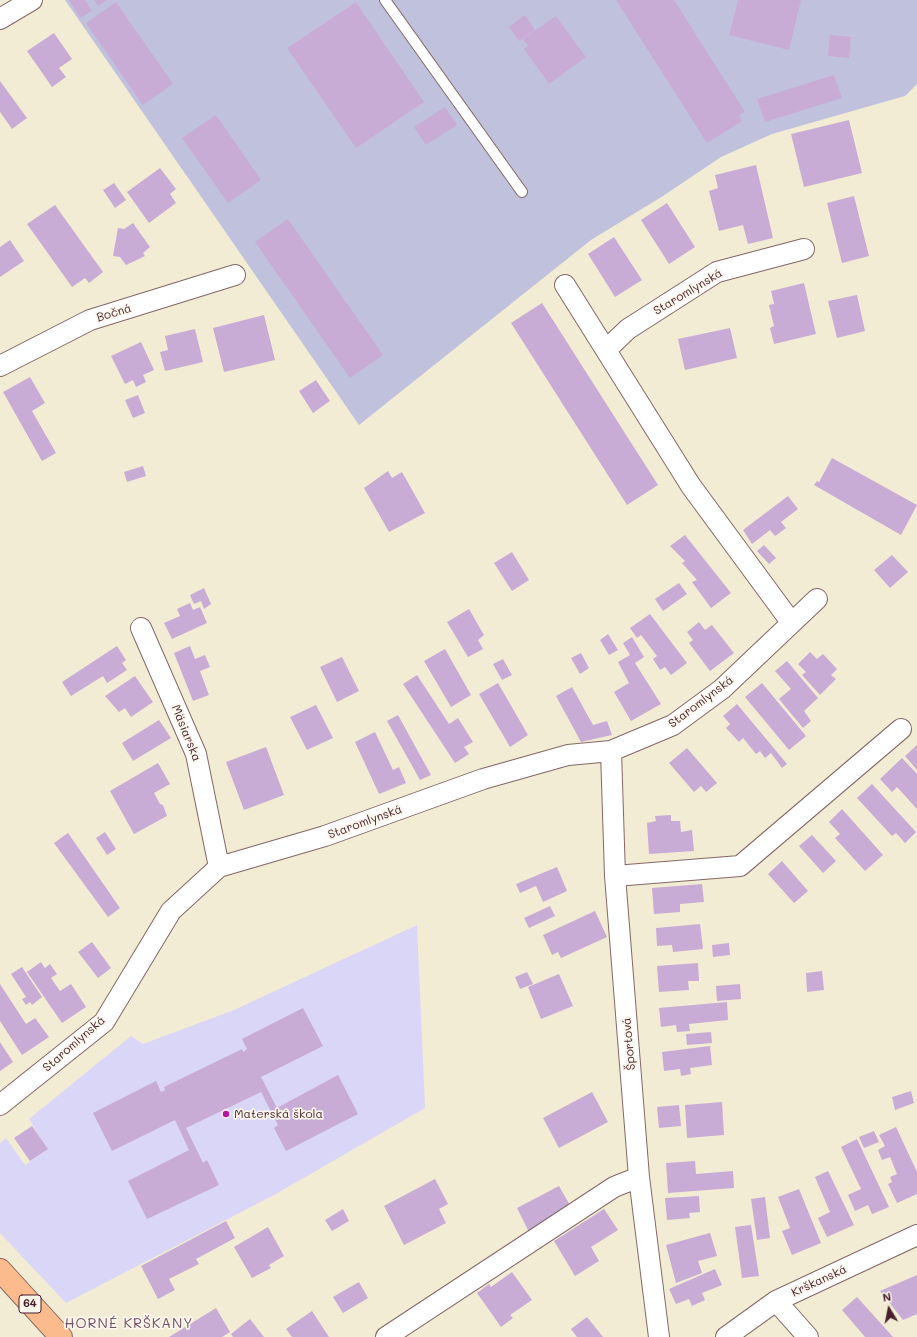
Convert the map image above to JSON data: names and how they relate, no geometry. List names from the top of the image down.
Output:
{
  "streets": {
    "main road": ["64"],
    "street": [
      "Staromlynská",
      "Bočná",
      "Mäsiarska",
      "Športová",
      "Krškanská"
    ]
  },
  "crossings": [
    ["Staromlynská", "Mäsiarska"],
    ["Staromlynská", "Športová"]
  ],
  "districts": ["HORNÉ KRŠKANY"],
  "places": ["Materská škola"],
  "north": "top"
}
